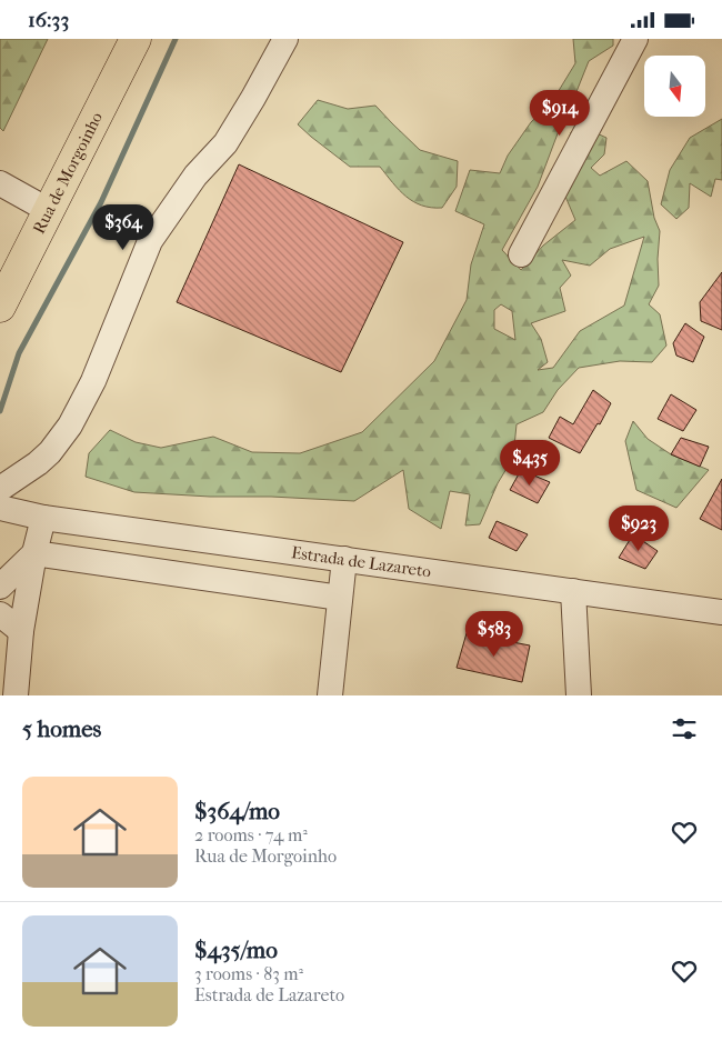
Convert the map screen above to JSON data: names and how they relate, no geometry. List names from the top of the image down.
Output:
{
  "streets": {
    "main road": ["Rua de Morgoinho"],
    "street": ["Estrada de Lazareto"]
  },
  "north": "bottom",
  "page": {
    "status": "16:33",
    "price": [
      "$914",
      "$364",
      "$435",
      "$923",
      "$583"
    ],
    "heading": "5 homes",
    "list": [
      {
        "name": "$364/mo",
        "note": "2 rooms · 74 m² · Rua de Morgoinho"
      },
      {
        "name": "$435/mo",
        "note": "3 rooms · 83 m² · Estrada de Lazareto"
      }
    ]
  }
}
